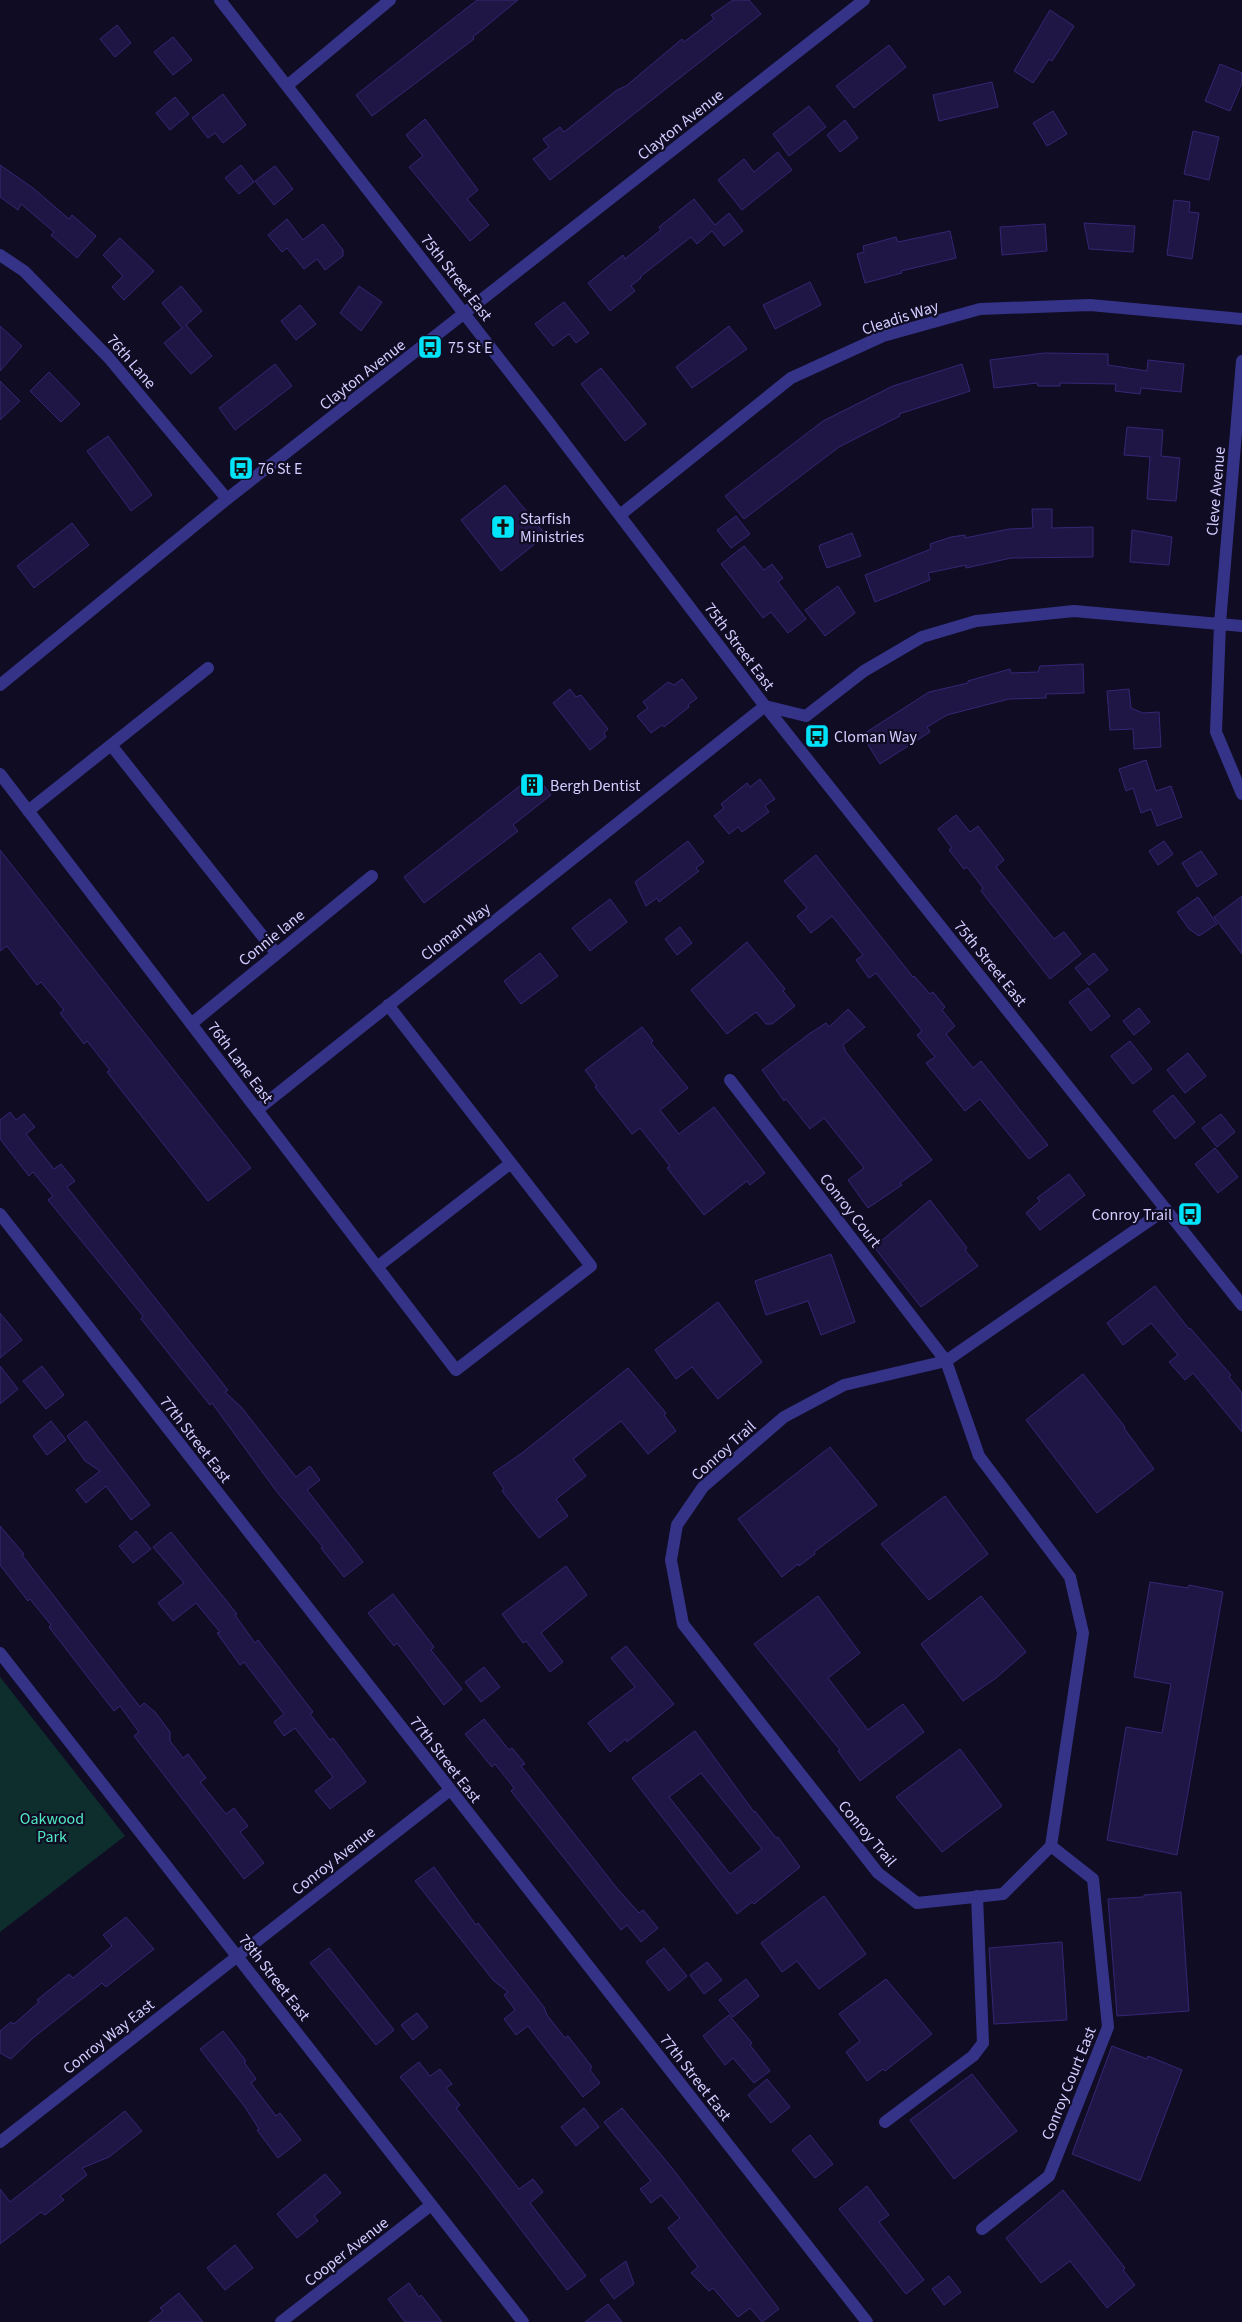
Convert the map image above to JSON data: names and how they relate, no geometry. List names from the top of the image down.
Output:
{
  "streets": {
    "street": [
      "Clayton Avenue",
      "75th Street East",
      "Cleadis Way",
      "76th Lane",
      "Cleve Avenue",
      "Cloman Way",
      "Connie lane",
      "76th Lane East",
      "Conroy Court",
      "77th Street East",
      "Conroy Trail",
      "Conroy Avenue",
      "78th Street East",
      "Conroy Way East",
      "Conroy Court East",
      "Cooper Avenue"
    ]
  },
  "crossings": [
    ["Clayton Avenue", "75th Street East"],
    ["Clayton Avenue", "76th Lane"],
    ["75th Street East", "Cleadis Way"],
    ["75th Street East", "Cloman Way"],
    ["75th Street East", "Conroy Trail"],
    ["Cloman Way", "76th Lane East"],
    ["Connie lane", "76th Lane East"],
    ["Conroy Court", "Conroy Trail"],
    ["77th Street East", "Conroy Avenue"],
    ["Conroy Trail", "Conroy Court East"],
    ["Conroy Avenue", "78th Street East"],
    ["Conroy Avenue", "Conroy Way East"],
    ["78th Street East", "Conroy Way East"],
    ["78th Street East", "Cooper Avenue"]
  ],
  "parks": ["Oakwood Park"],
  "places": {
    "bus stop": [
      "75 St E",
      "76 St E",
      "Cloman Way",
      "Conroy Trail"
    ],
    "church": ["Starfish Ministries"],
    "building": ["Bergh Dentist"]
  }
}
